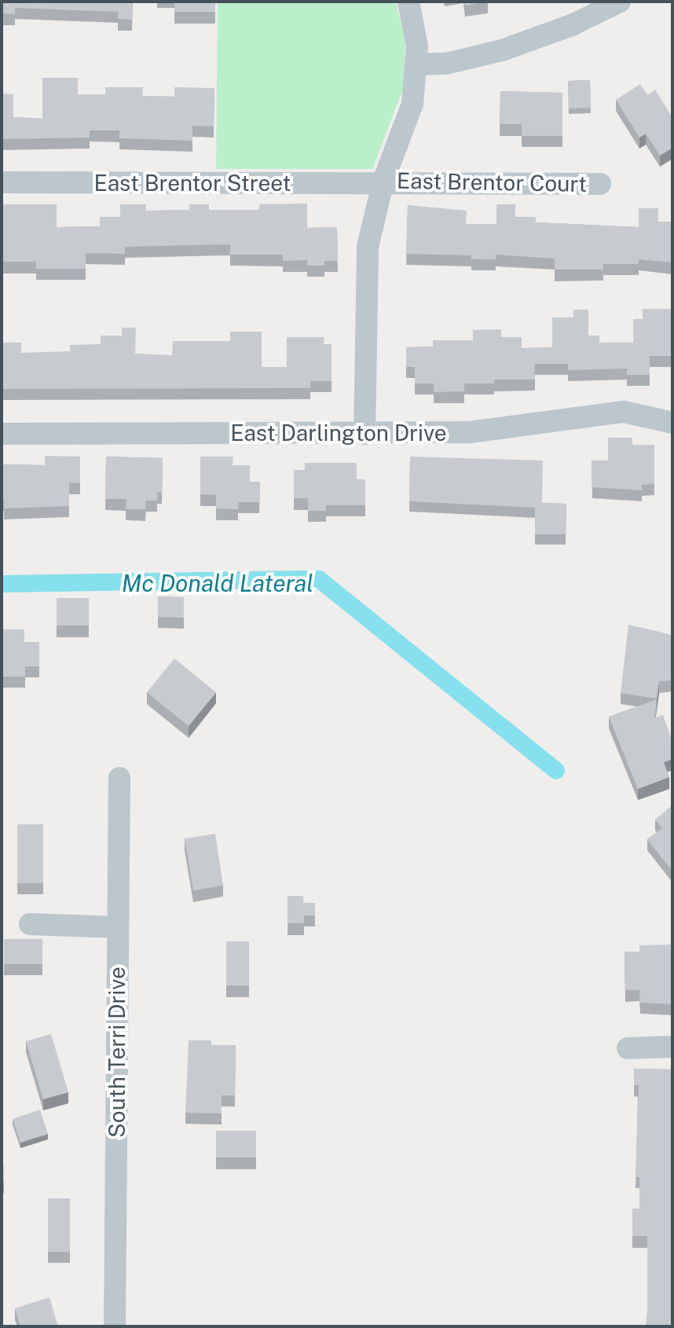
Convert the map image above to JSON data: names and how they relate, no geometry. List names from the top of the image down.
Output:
{
  "streets": {
    "street": [
      "East Brentor Court",
      "East Brentor Street",
      "East Darlington Drive",
      "South Terri Drive"
    ]
  },
  "crossings": [
    ["East Brentor Court", "East Brentor Street"]
  ],
  "water": ["Mc Donald Lateral"]
}
